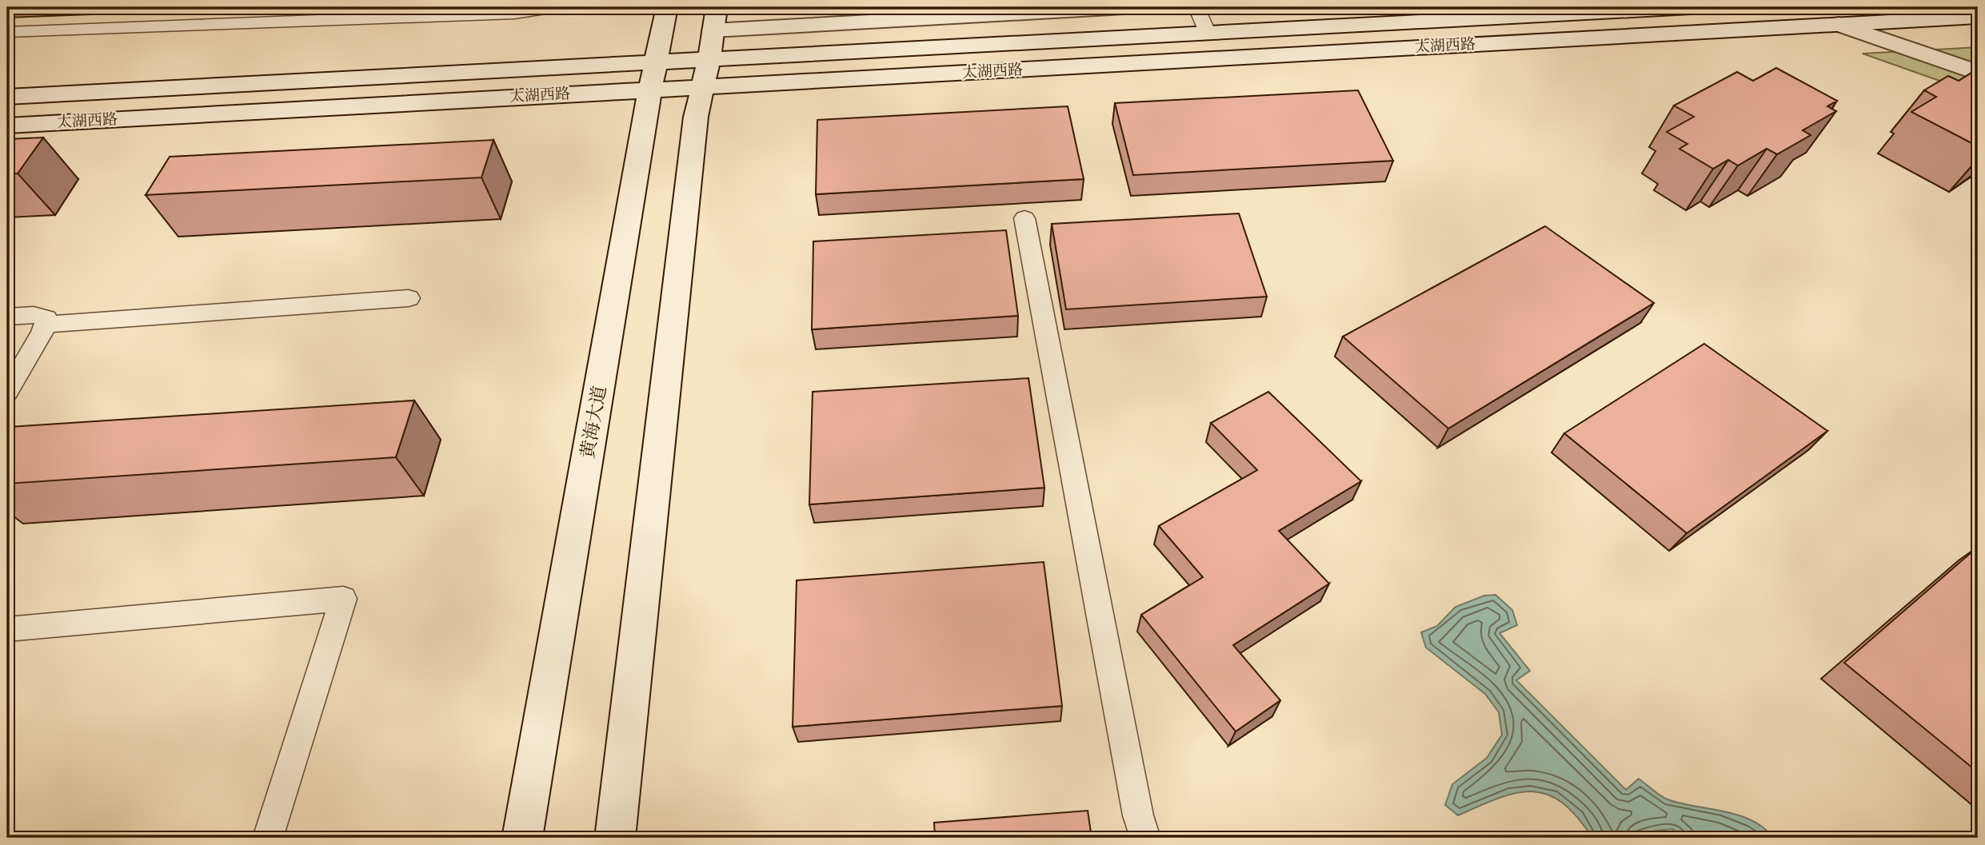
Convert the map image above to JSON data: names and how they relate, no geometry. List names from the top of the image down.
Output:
{
  "streets": {
    "street": ["太湖西路", "黄海大道"]
  },
  "crossings": [
    ["太湖西路", "黄海大道"]
  ]
}
